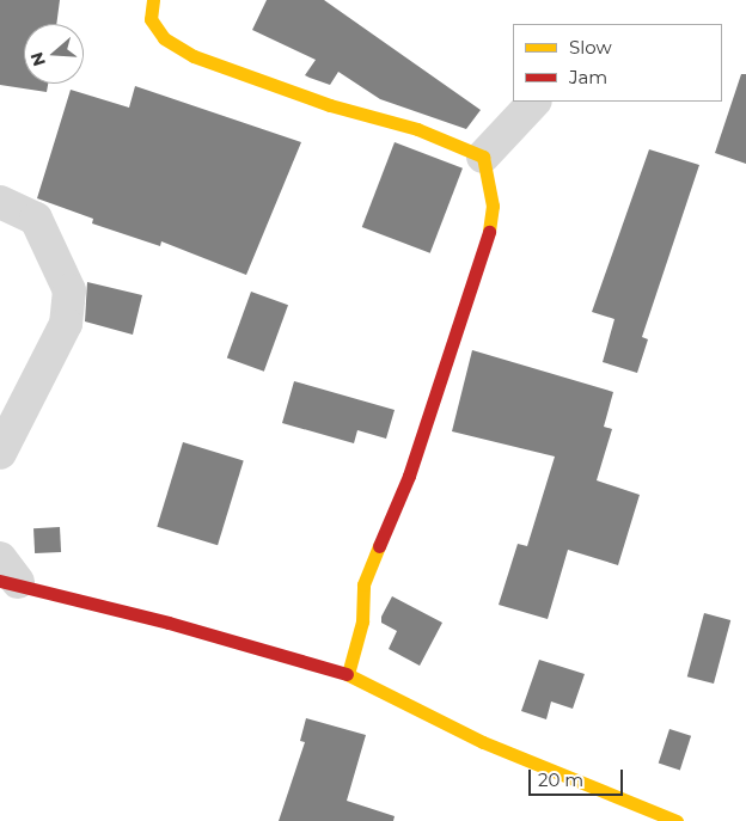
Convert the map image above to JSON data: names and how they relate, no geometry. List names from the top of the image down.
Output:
{
  "legend": ["Slow", "Jam"],
  "scale_bar": "20 m",
  "north": "left"
}
